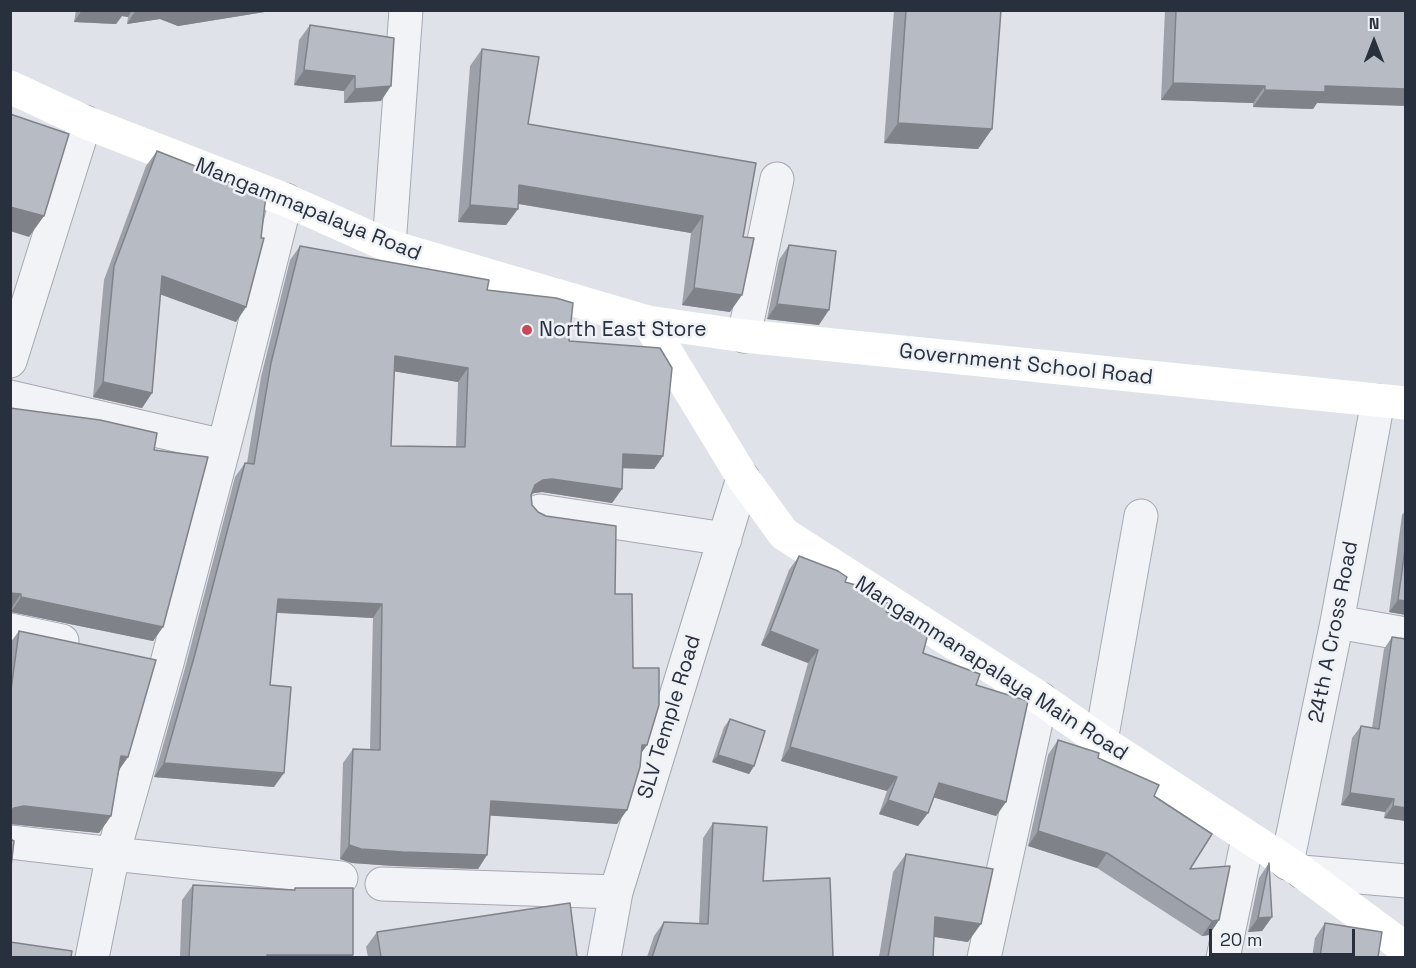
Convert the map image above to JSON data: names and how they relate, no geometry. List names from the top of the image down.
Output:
{
  "streets": {
    "main road": ["Mangammapalaya Road", "Government School Road", "Mangammanapalaya Main Road"],
    "street": ["24th A Cross Road", "SLV Temple Road"]
  },
  "crossings": [
    ["Mangammapalaya Road", "Government School Road"],
    ["Mangammapalaya Road", "Mangammanapalaya Main Road"],
    ["Government School Road", "24th A Cross Road"],
    ["Government School Road", "Mangammanapalaya Main Road"],
    ["24th A Cross Road", "Mangammanapalaya Main Road"],
    ["Mangammanapalaya Main Road", "SLV Temple Road"]
  ],
  "places": ["North East Store"],
  "scale_bar": "20 m",
  "north": "top"
}
